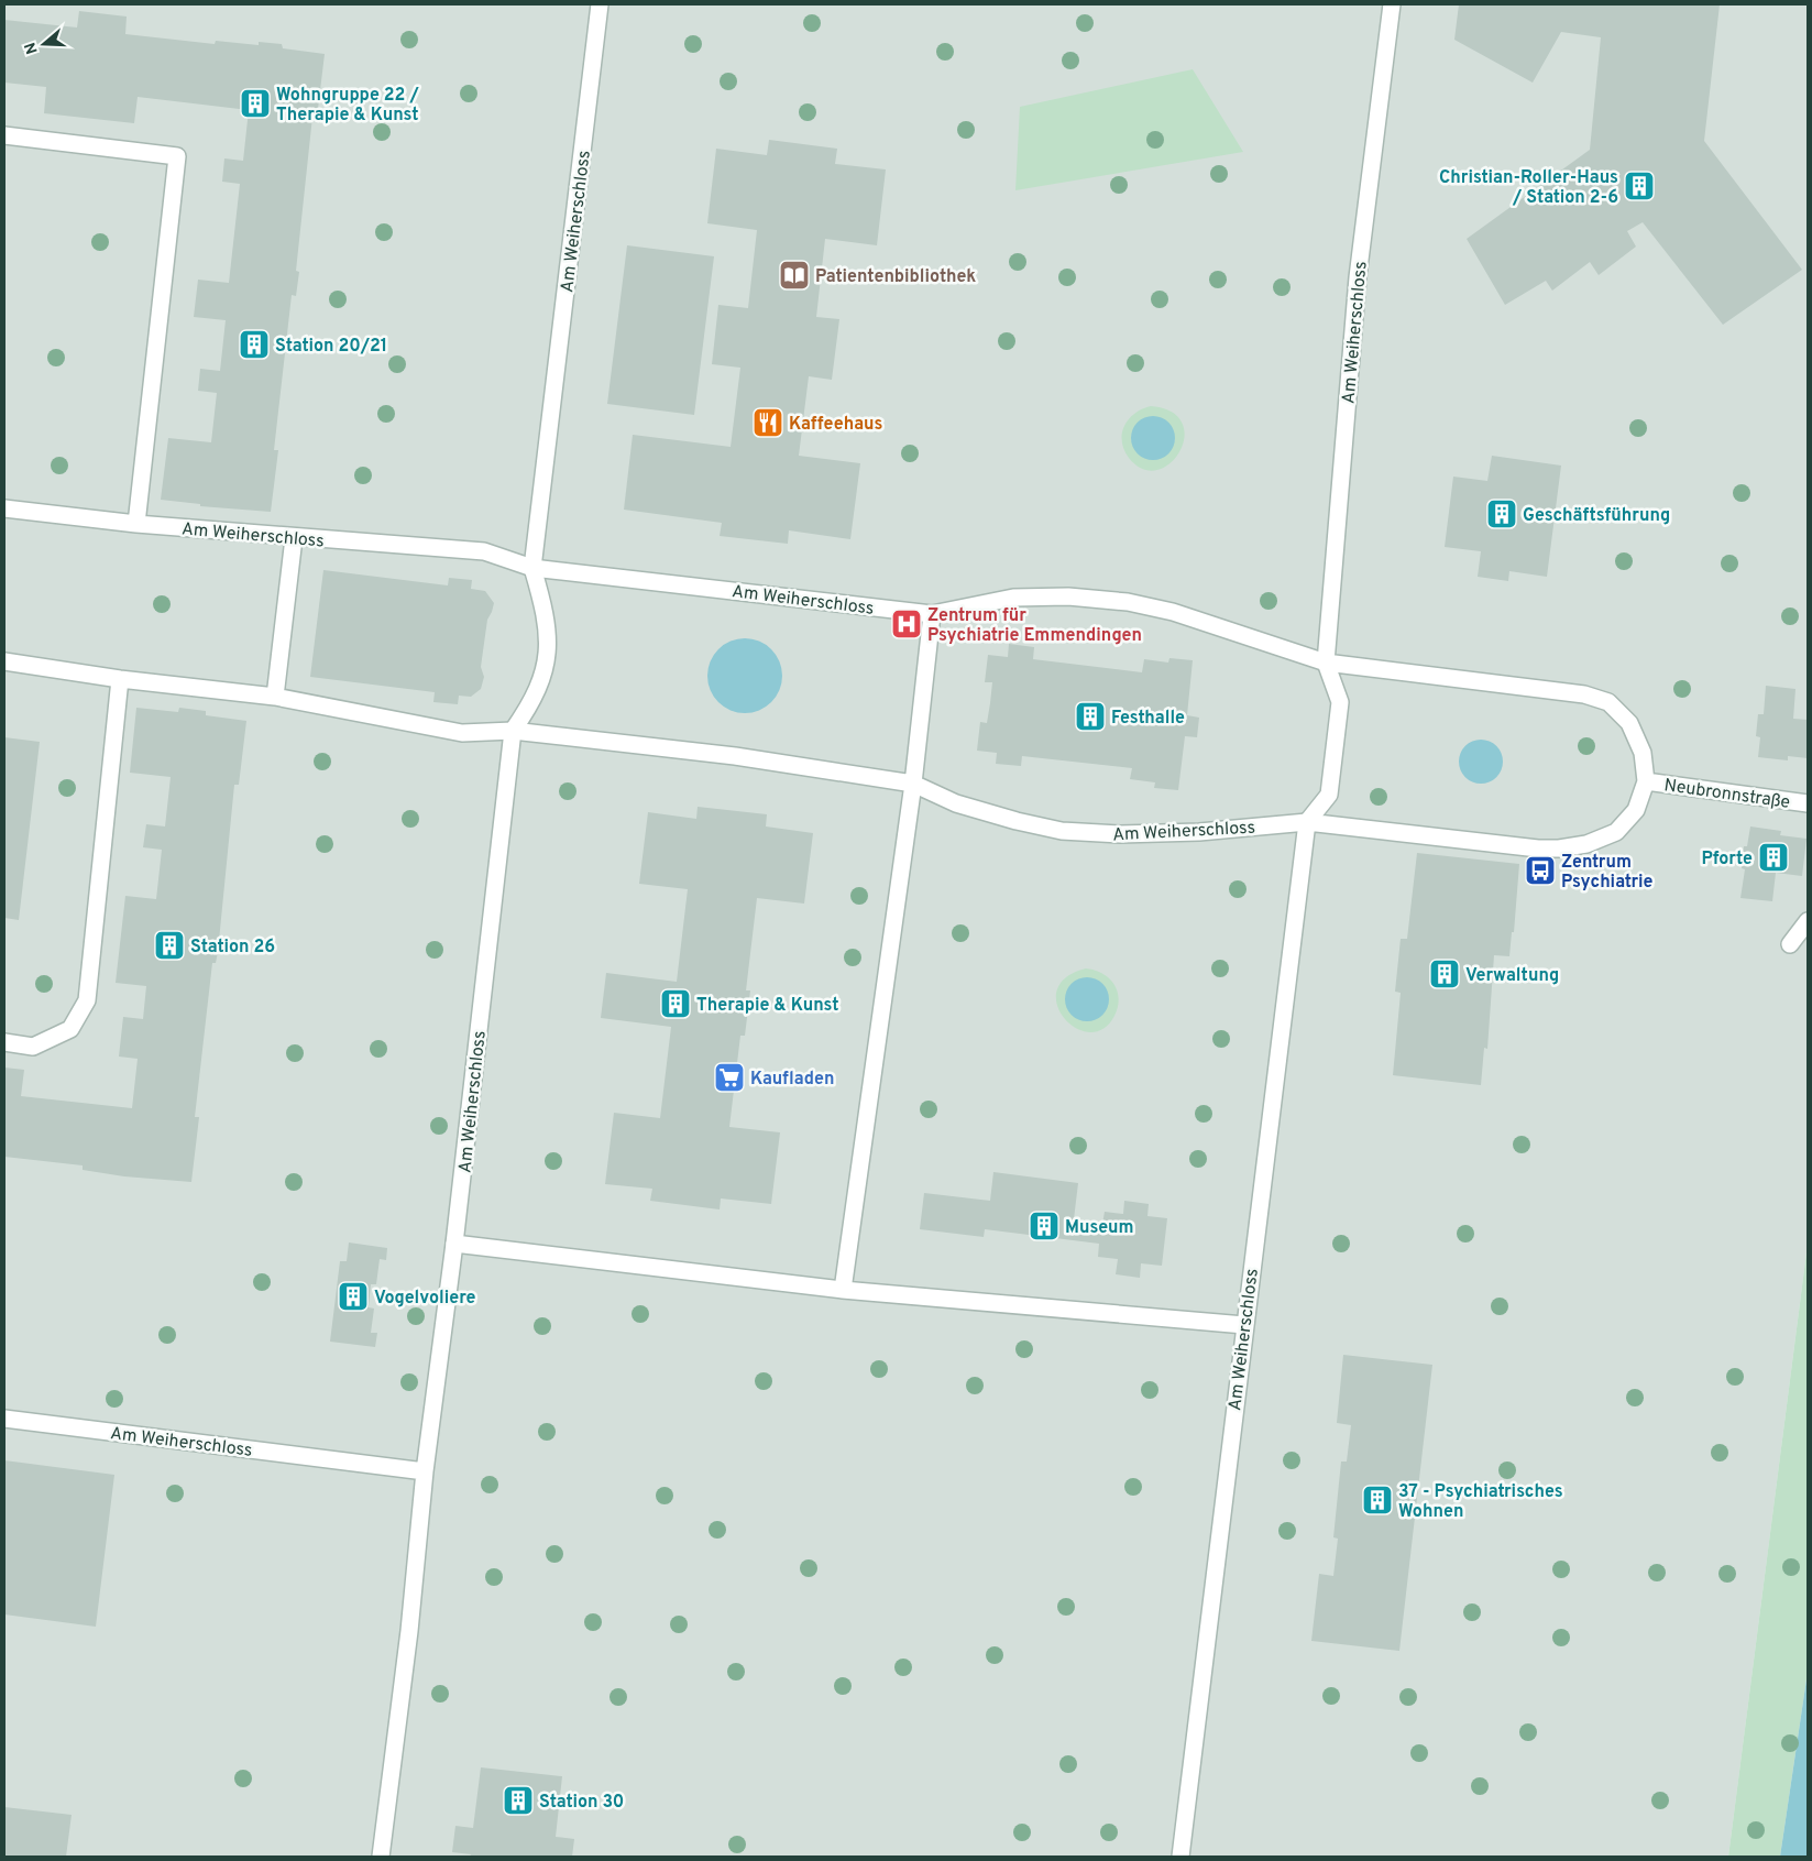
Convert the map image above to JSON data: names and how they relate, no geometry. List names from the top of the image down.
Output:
{
  "streets": {
    "street": ["Am Weiherschloss", "Neubronnstraße"]
  },
  "crossings": [
    ["Am Weiherschloss", "Neubronnstraße"]
  ],
  "places": {
    "building": [
      "Wohngruppe 22 / Therapie & Kunst",
      "Christian-Roller-Haus / Station 2-6",
      "Station 20/21",
      "Geschäftsführung",
      "Festhalle",
      "Pforte",
      "Station 26",
      "Verwaltung",
      "Therapie & Kunst",
      "Museum",
      "Vogelvoliere",
      "37 - Psychiatrisches Wohnen",
      "Station 30"
    ],
    "library": ["Patientenbibliothek"],
    "restaurant": ["Kaffeehaus"],
    "hospital": ["Zentrum für Psychiatrie Emmendingen"],
    "bus stop": ["Zentrum Psychiatrie"],
    "supermarket": ["Kaufladen"]
  },
  "north": "left"
}
